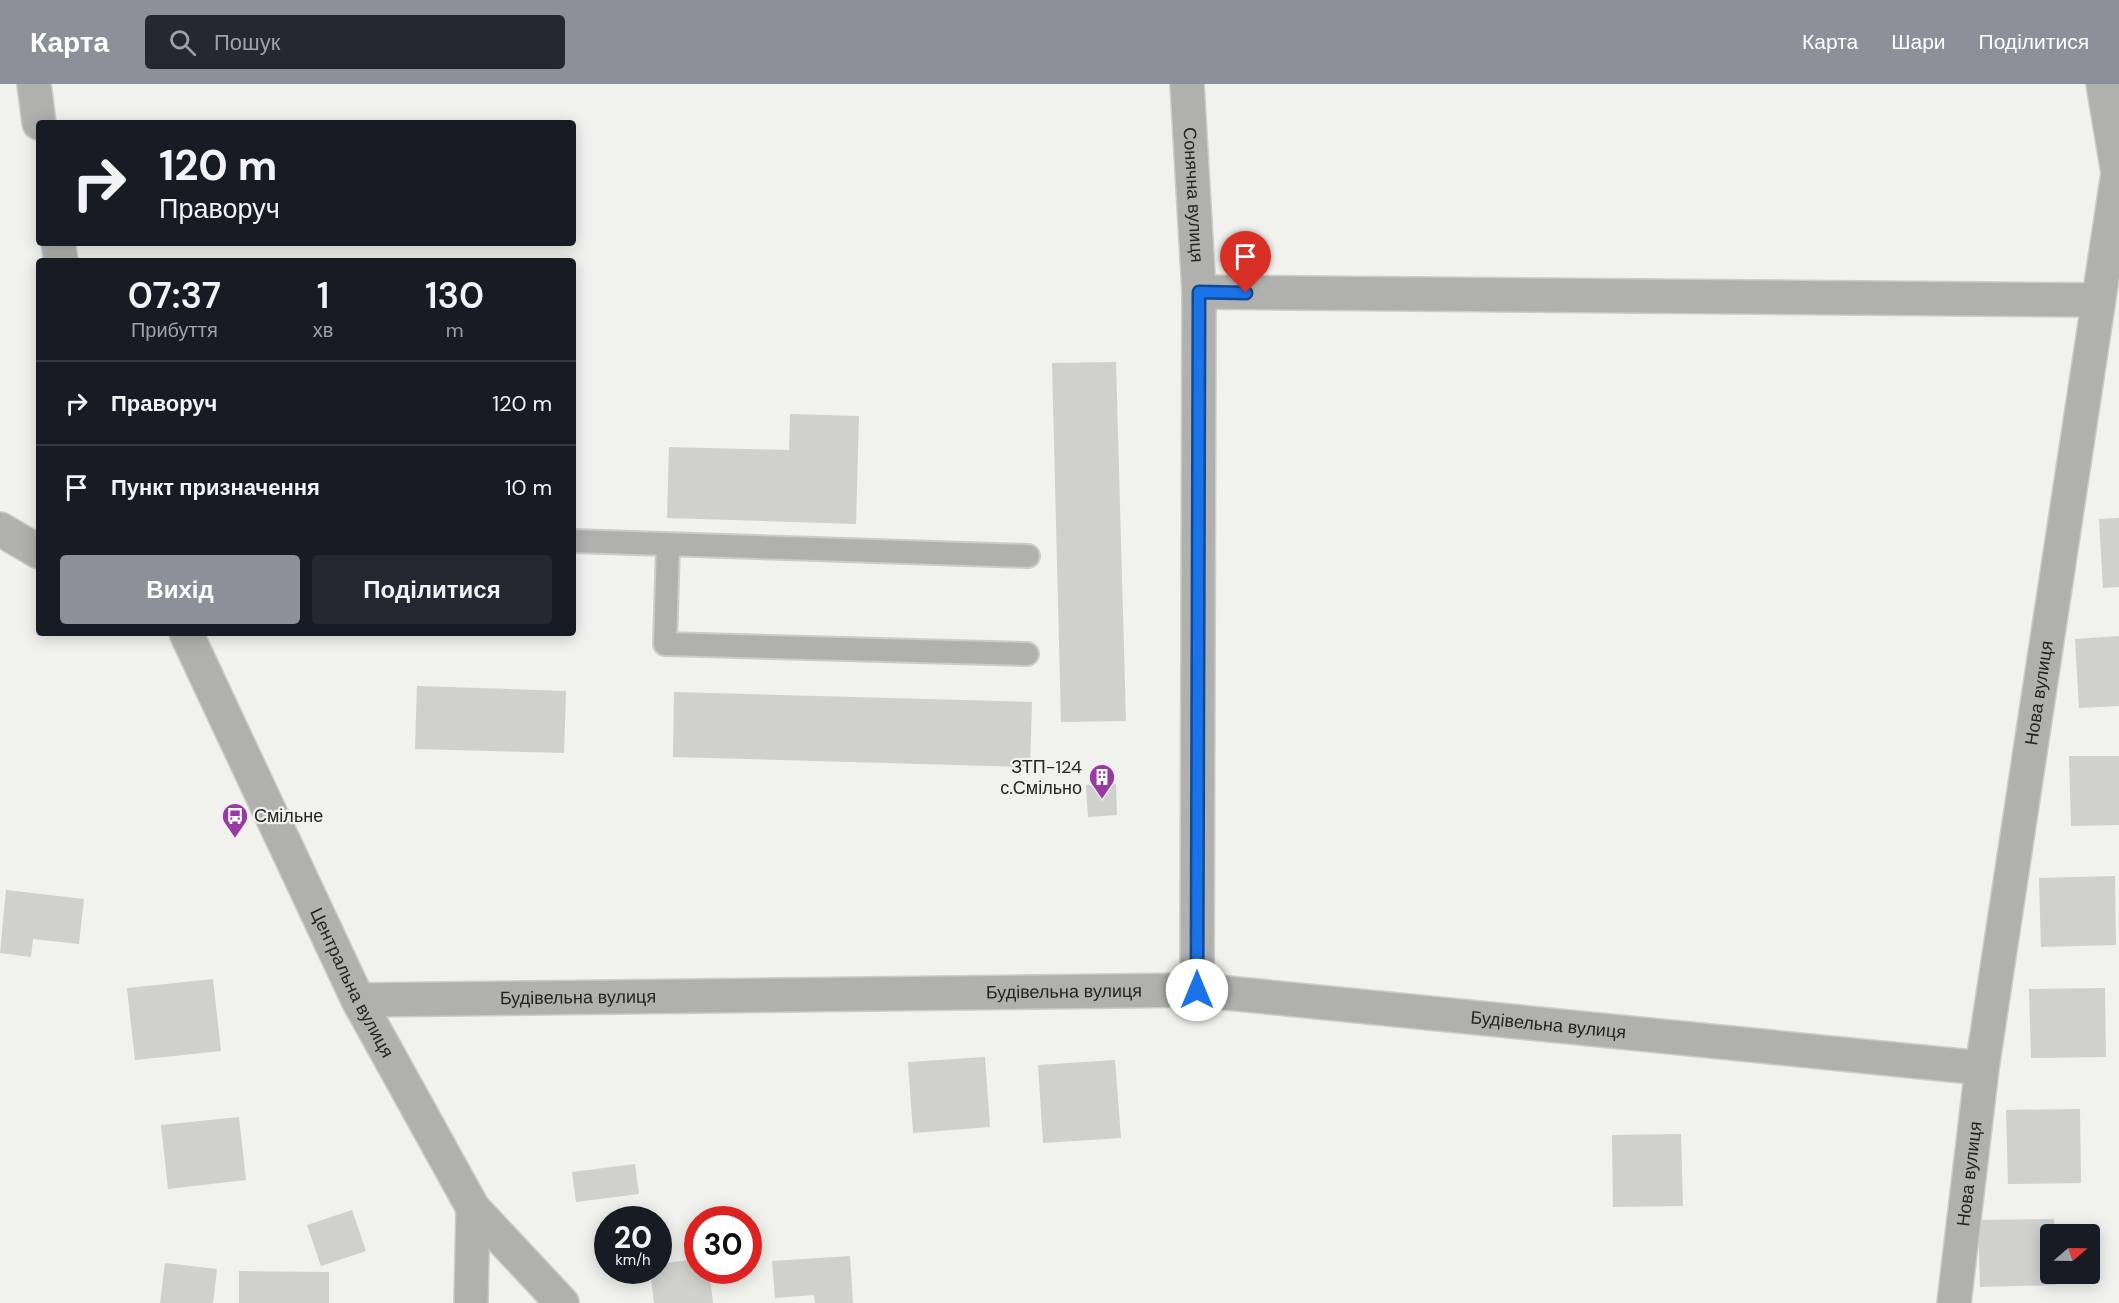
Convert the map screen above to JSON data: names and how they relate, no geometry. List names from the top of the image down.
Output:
{
  "streets": {
    "street": [
      "Сонячна вулиця",
      "Нова вулиця",
      "Центральна вулиця",
      "Будівельна вулиця"
    ]
  },
  "crossings": [
    ["Сонячна вулиця", "Будівельна вулиця"],
    ["Нова вулиця", "Будівельна вулиця"],
    ["Центральна вулиця", "Будівельна вулиця"]
  ],
  "places": {
    "building": ["ЗТП-124 с.Смільно"],
    "bus stop": ["Смільне"]
  },
  "north": "right",
  "page": {
    "header": "Карта",
    "search": "Пошук",
    "nav": ["Карта", "Шари", "Поділитися"],
    "turn": ["120 m", "Праворуч"],
    "eta": [
      "07:37",
      "Прибуття",
      "1",
      "хв",
      "130",
      "m"
    ],
    "list": [
      {
        "name": "Праворуч",
        "value": "120 m"
      },
      {
        "name": "Пункт призначення",
        "value": "10 m"
      }
    ],
    "buttons": ["Вихід", "Поділитися"],
    "speed": "20 km/h",
    "limit": "30"
  }
}
